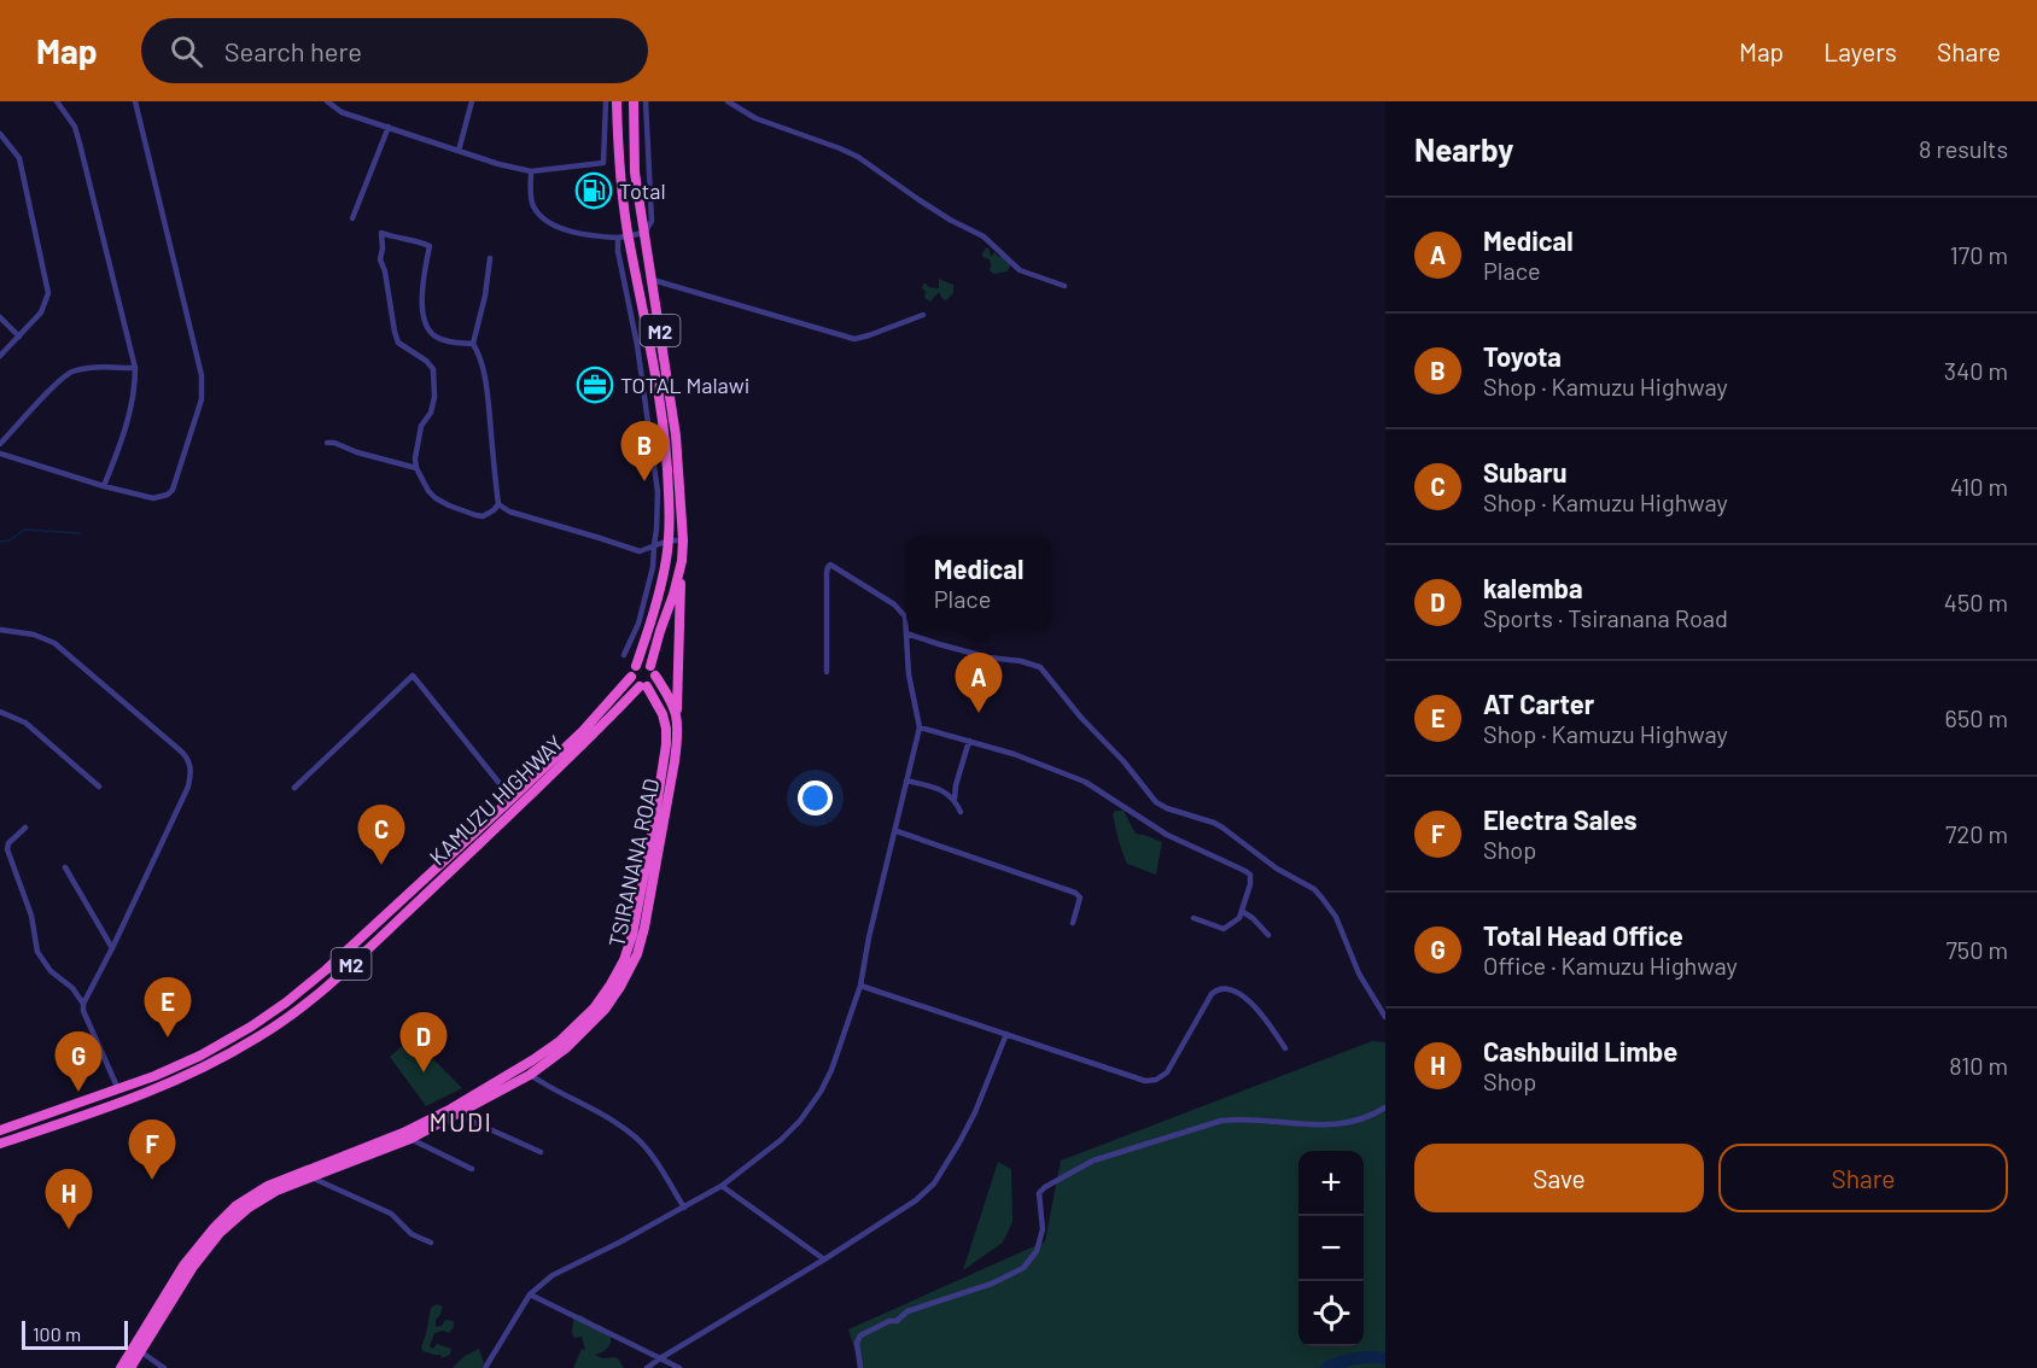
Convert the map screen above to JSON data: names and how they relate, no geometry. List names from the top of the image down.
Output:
{
  "streets": {
    "highway": ["M2", "KAMUZU HIGHWAY", "TSIRANANA ROAD"]
  },
  "crossings": [
    ["M2", "KAMUZU HIGHWAY"],
    ["M2", "TSIRANANA ROAD"],
    ["KAMUZU HIGHWAY", "TSIRANANA ROAD"]
  ],
  "districts": ["MUDI"],
  "places": {
    "fuel station": ["Total"],
    "office": ["TOTAL Malawi"]
  },
  "scale_bar": "100 m",
  "page": {
    "header": "Map",
    "search": "Search here",
    "nav": ["Map", "Layers", "Share"],
    "heading": ["Nearby", "8 results"],
    "list": [
      {
        "mark": "A",
        "name": "Medical",
        "note": "Place",
        "value": "170 m"
      },
      {
        "mark": "B",
        "name": "Toyota",
        "note": "Shop · Kamuzu Highway",
        "value": "340 m"
      },
      {
        "mark": "C",
        "name": "Subaru",
        "note": "Shop · Kamuzu Highway",
        "value": "410 m"
      },
      {
        "mark": "D",
        "name": "kalemba",
        "note": "Sports · Tsiranana Road",
        "value": "450 m"
      },
      {
        "mark": "E",
        "name": "AT Carter",
        "note": "Shop · Kamuzu Highway",
        "value": "650 m"
      },
      {
        "mark": "F",
        "name": "Electra Sales",
        "note": "Shop",
        "value": "720 m"
      },
      {
        "mark": "G",
        "name": "Total Head Office",
        "note": "Office · Kamuzu Highway",
        "value": "750 m"
      },
      {
        "mark": "H",
        "name": "Cashbuild Limbe",
        "note": "Shop",
        "value": "810 m"
      }
    ],
    "pins": [
      "B",
      "A",
      "C",
      "E",
      "D",
      "G",
      "F",
      "H"
    ],
    "popup": ["Medical", "Place"],
    "buttons": ["Save", "Share"],
    "map_buttons": ["+", "−"],
    "scale": "100 m"
  }
}
